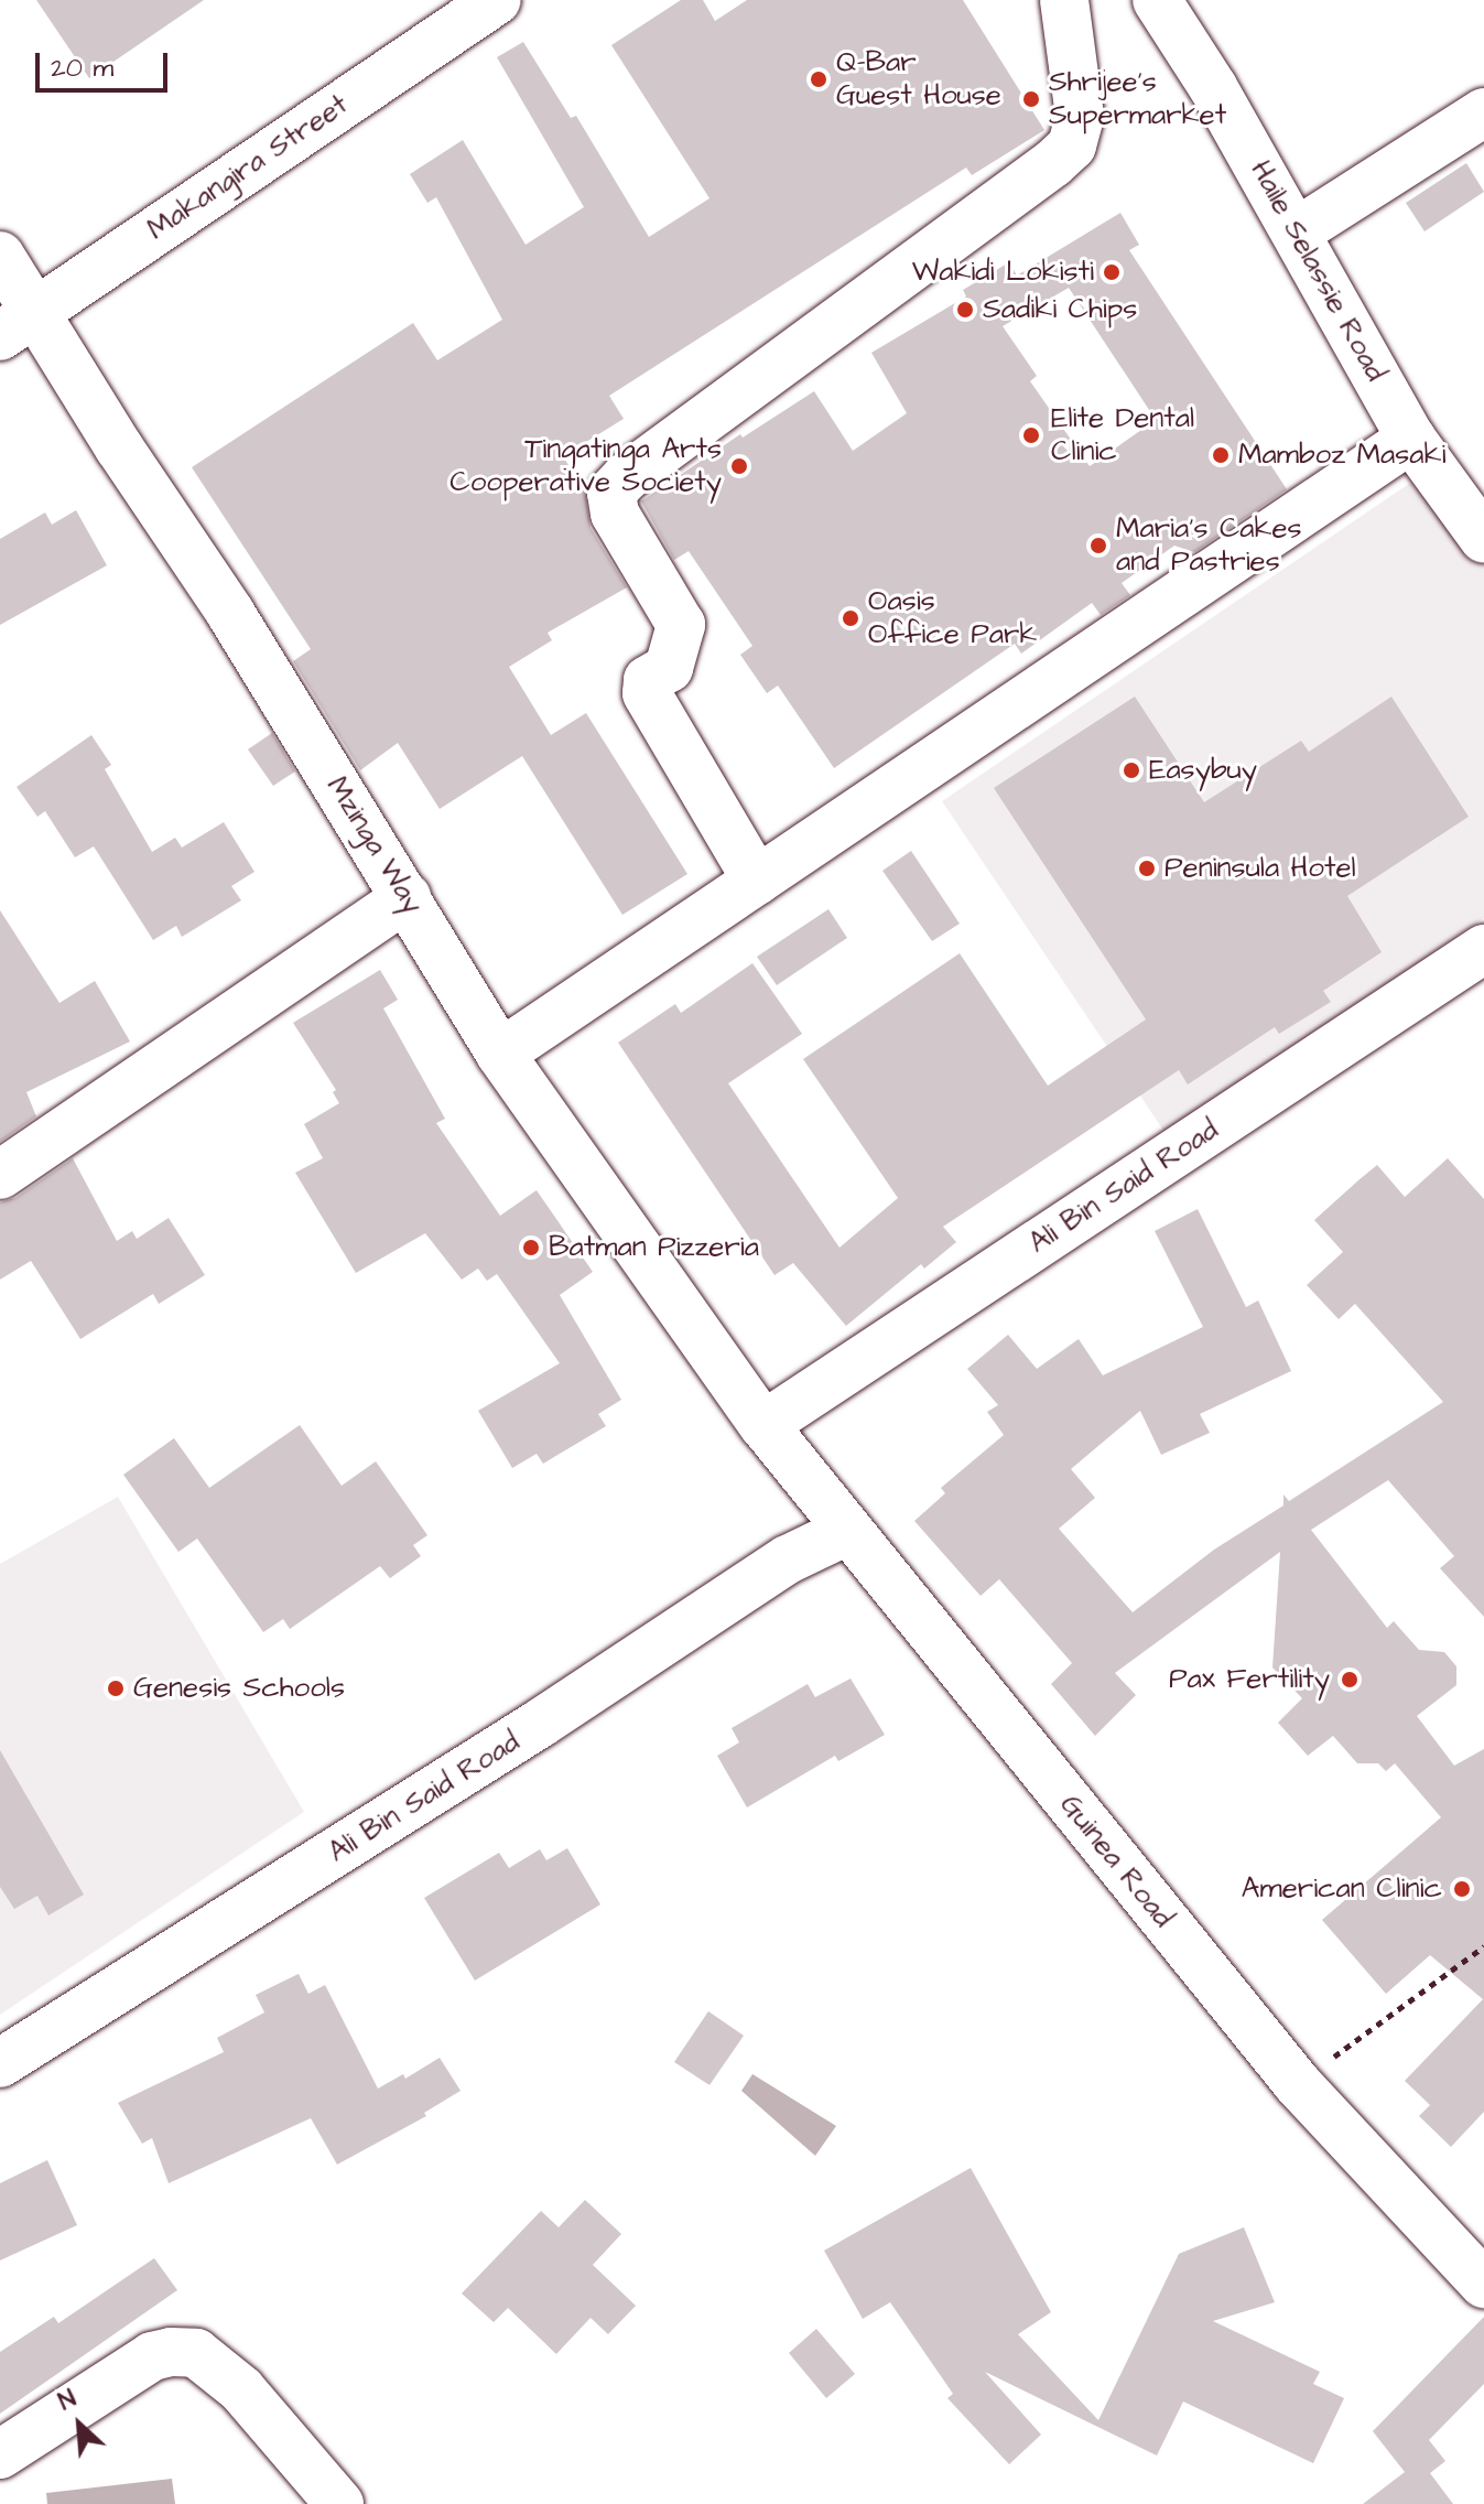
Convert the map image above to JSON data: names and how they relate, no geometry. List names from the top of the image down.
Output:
{
  "streets": {
    "street": [
      "Makangira Street",
      "Haile Selassie Road",
      "Mzinga Way",
      "Ali Bin Said Road",
      "Guinea Road"
    ]
  },
  "crossings": [
    ["Makangira Street", "Mzinga Way"],
    ["Mzinga Way", "Ali Bin Said Road"],
    ["Mzinga Way", "Guinea Road"],
    ["Ali Bin Said Road", "Guinea Road"]
  ],
  "places": [
    "Q-Bar Guest House",
    "Shrijee's Supermarket",
    "Wakidi Lokisti",
    "Sadiki Chips",
    "Elite Dental Clinic",
    "Mamboz Masaki",
    "Tingatinga Arts Cooperative Society",
    "Maria's Cakes and Pastries",
    "Oasis Office Park",
    "Easybuy",
    "Peninsula Hotel",
    "Batman Pizzeria",
    "Pax Fertility",
    "Genesis Schools",
    "American Clinic"
  ],
  "scale_bar": "20 m",
  "north": "top left"
}
